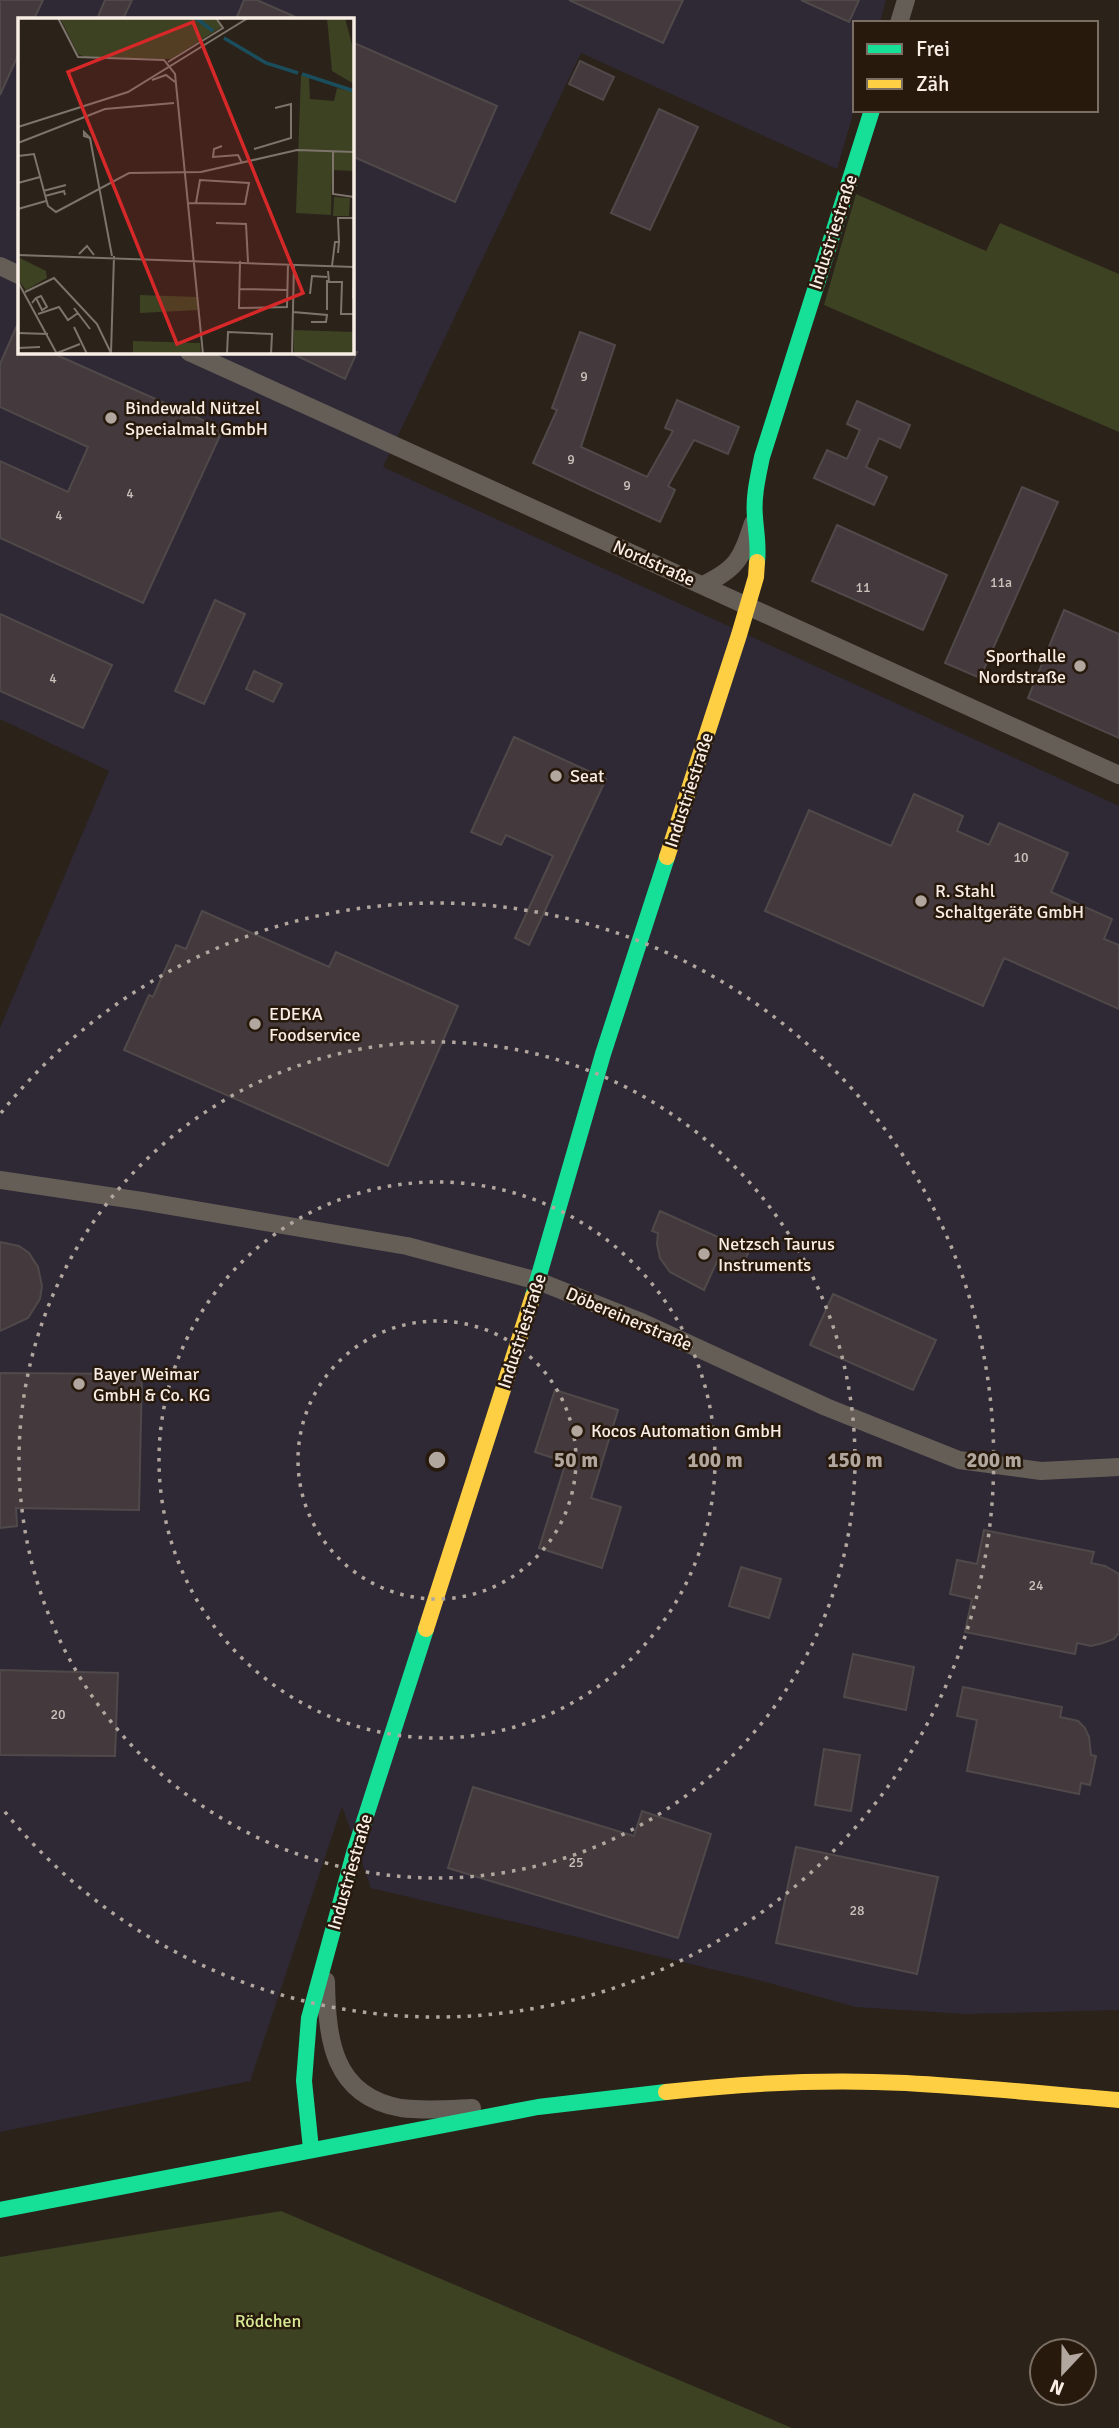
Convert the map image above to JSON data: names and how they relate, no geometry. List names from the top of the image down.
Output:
{
  "streets": {
    "street": ["Industriestraße", "Nordstraße", "Döbereinerstraße"]
  },
  "crossings": [
    ["Industriestraße", "Nordstraße"],
    ["Industriestraße", "Döbereinerstraße"]
  ],
  "parks": ["Rödchen"],
  "places": [
    "Bindewald Nützel Specialmalt GmbH",
    "Sporthalle Nordstraße",
    "Seat",
    "R. Stahl Schaltgeräte GmbH",
    "EDEKA Foodservice",
    "Netzsch Taurus Instruments",
    "Bayer Weimar GmbH & Co. KG",
    "Kocos Automation GmbH"
  ],
  "house_numbers": [
    "9",
    "9",
    "9",
    "4",
    "4",
    "11a",
    "11",
    "4",
    "10",
    "24",
    "20",
    "25",
    "28"
  ],
  "legend": ["Frei", "Zäh"],
  "north": "bottom",
  "rings": [
    "50 m",
    "100 m",
    "150 m",
    "200 m"
  ]
}
